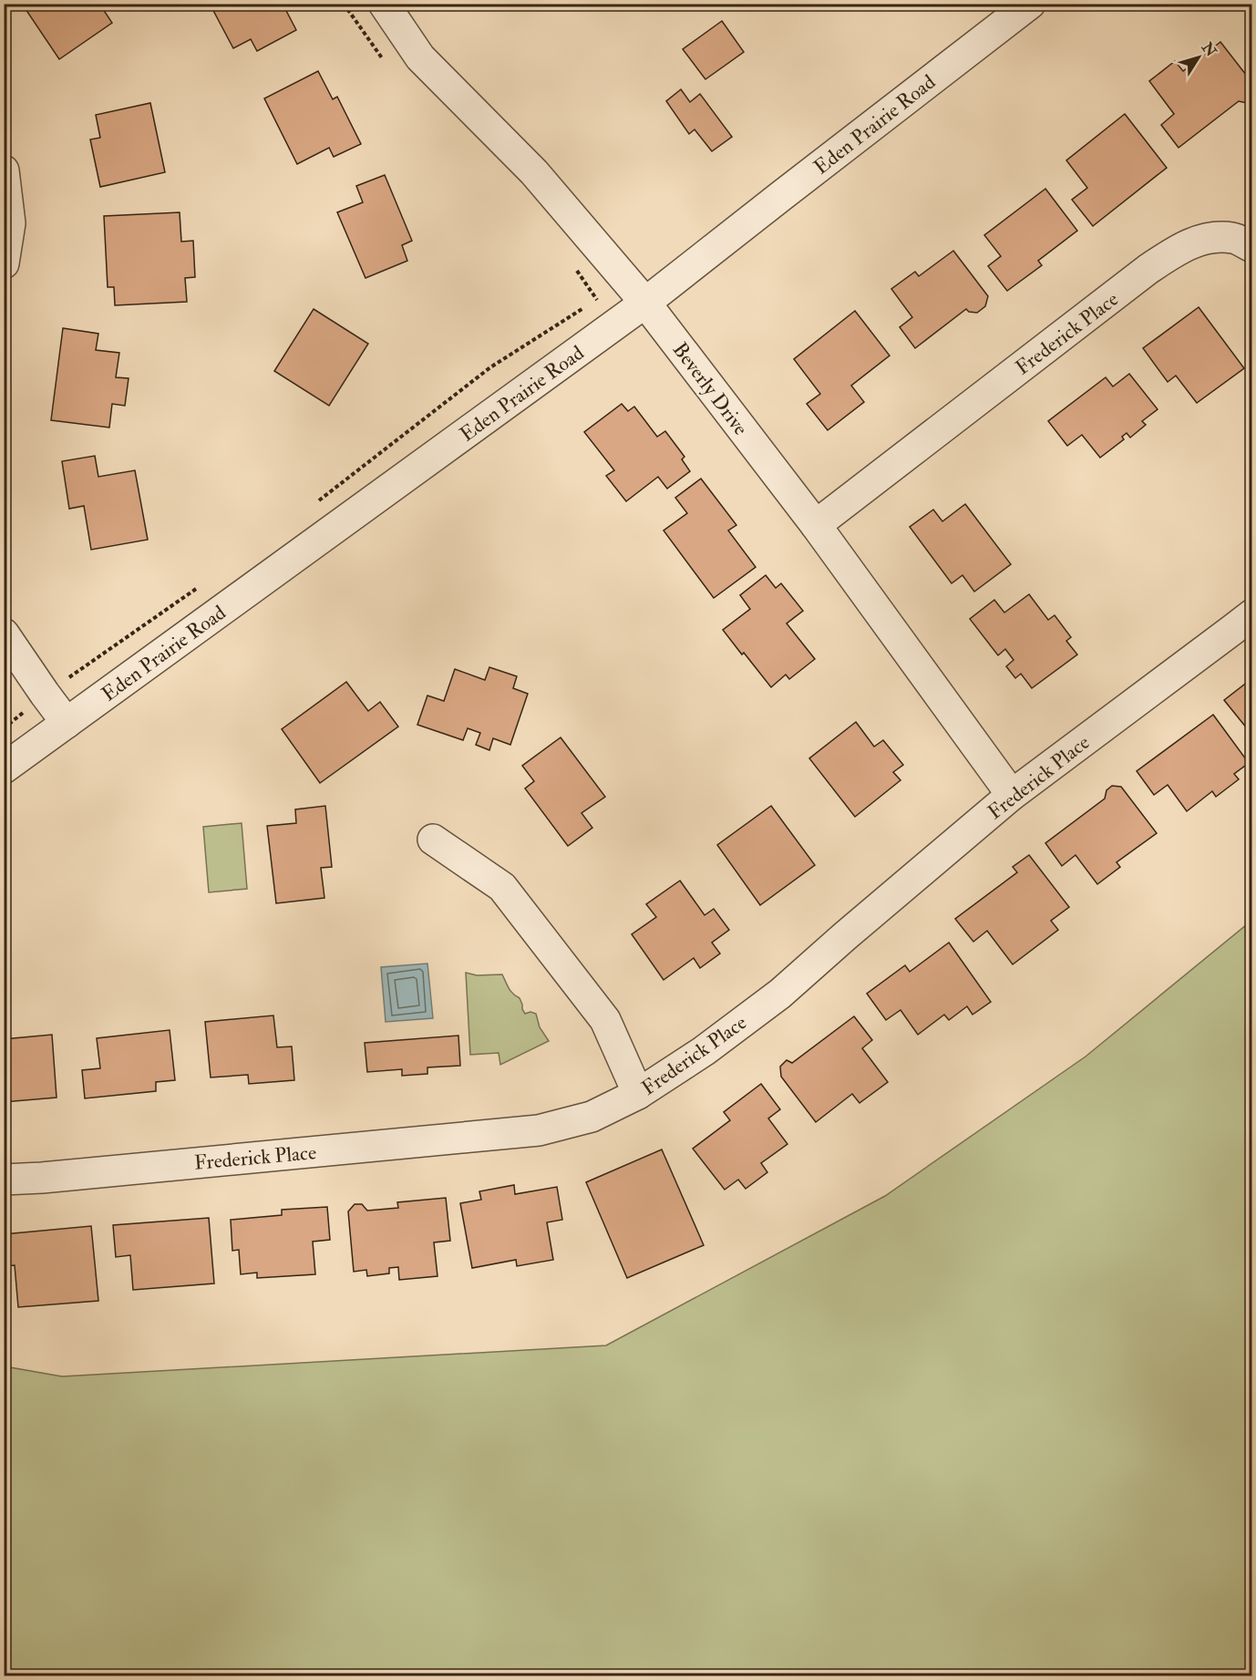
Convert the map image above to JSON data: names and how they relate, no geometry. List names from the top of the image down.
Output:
{
  "streets": {
    "street": ["Eden Prairie Road", "Frederick Place", "Beverly Drive"]
  },
  "crossings": [
    ["Eden Prairie Road", "Beverly Drive"],
    ["Frederick Place", "Beverly Drive"]
  ],
  "north": "top right"
}
